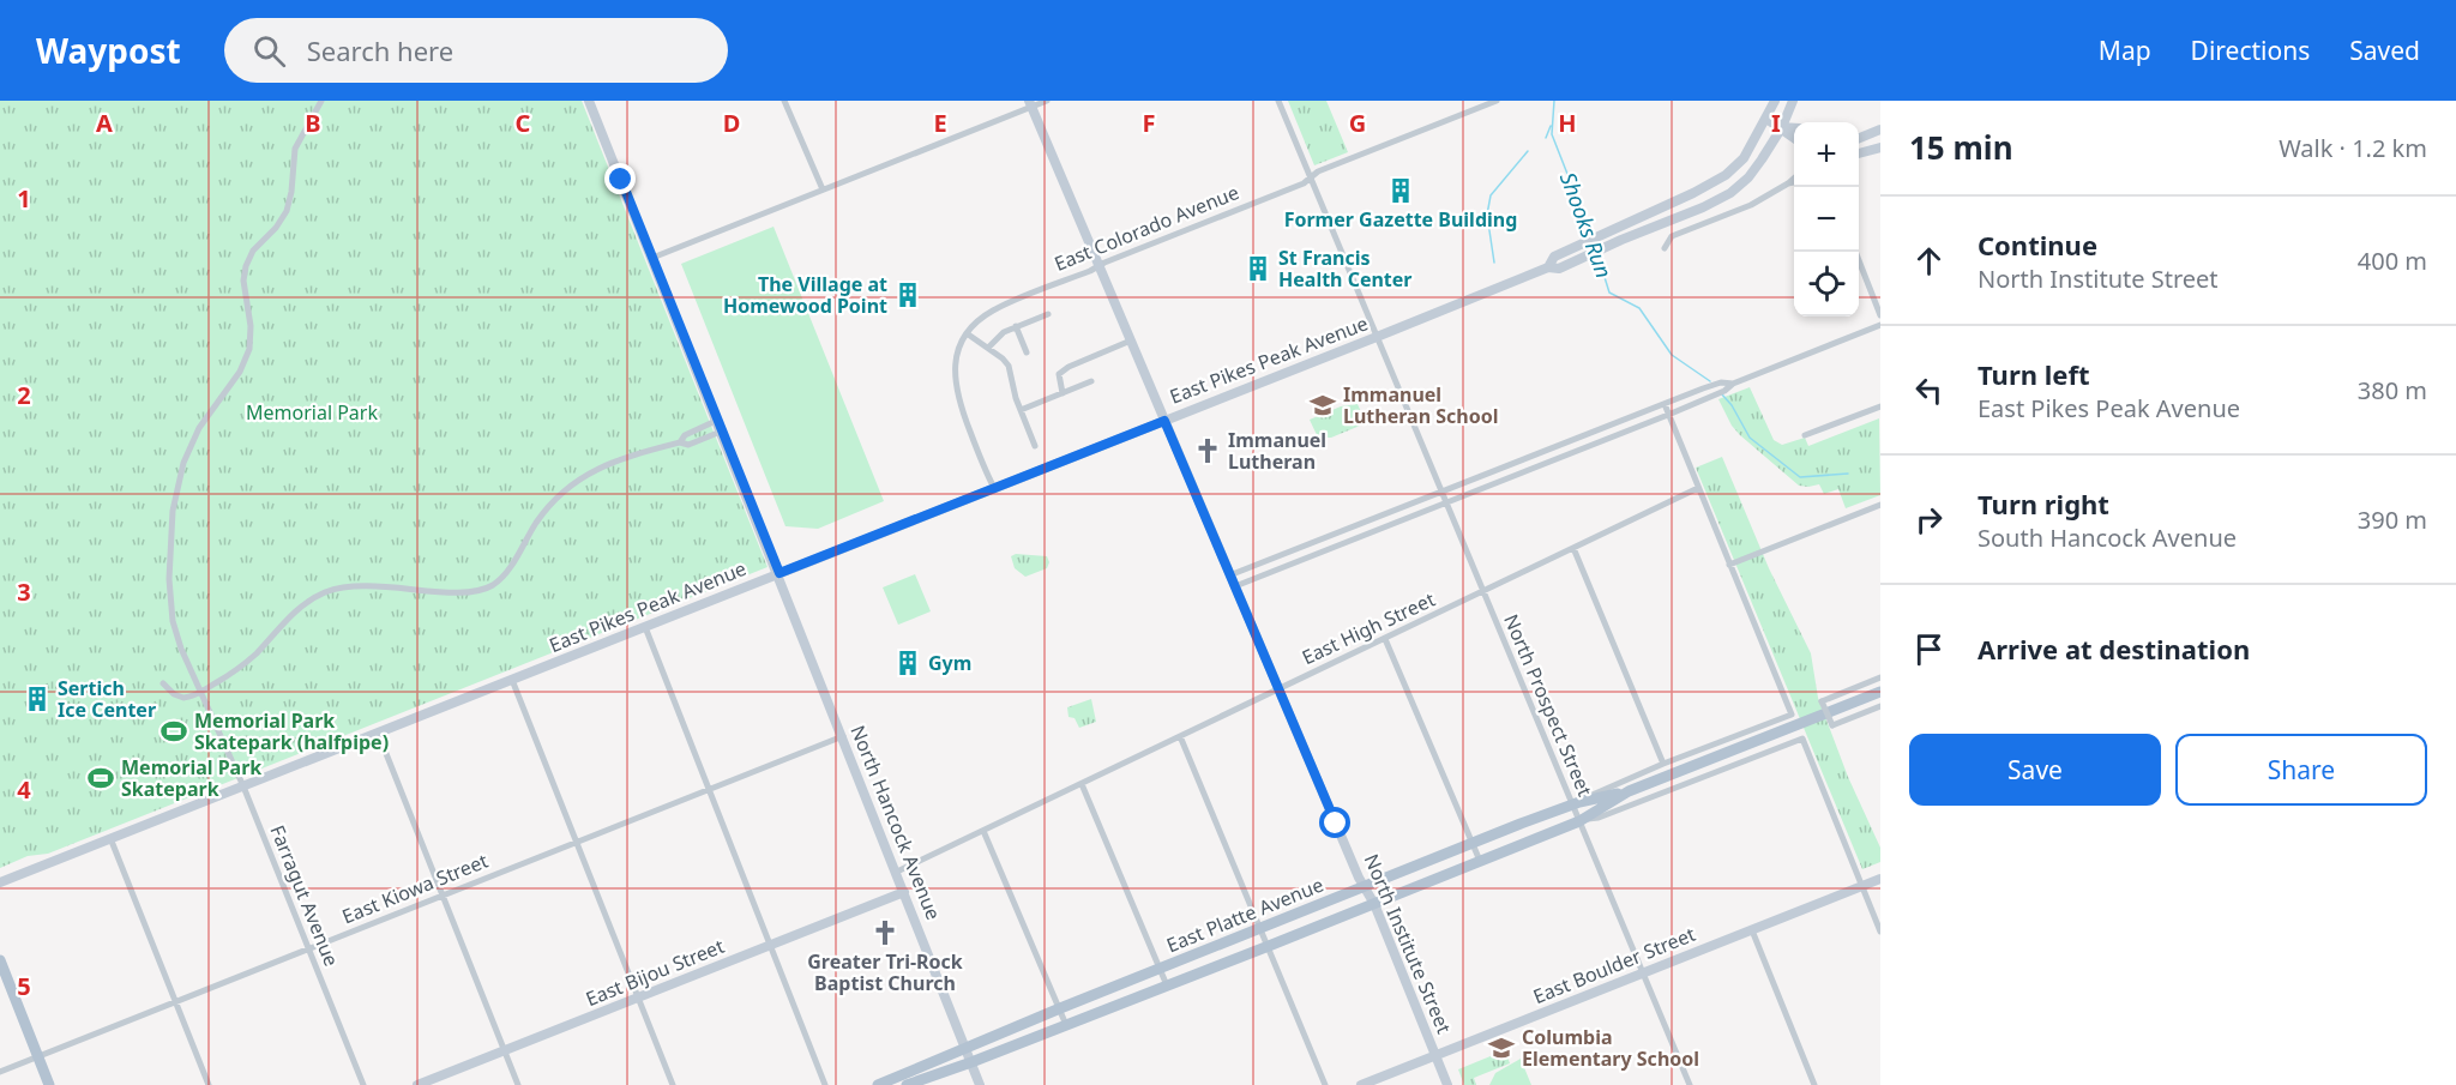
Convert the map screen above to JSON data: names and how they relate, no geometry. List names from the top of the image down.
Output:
{
  "streets": {
    "main road": [
      "East Pikes Peak Avenue",
      "North Hancock Avenue",
      "East Platte Avenue",
      "North Institute Street",
      "East Boulder Street",
      "East Bijou Street"
    ],
    "street": [
      "East Colorado Avenue",
      "East High Street",
      "North Prospect Street",
      "East Kiowa Street",
      "Farragut Avenue"
    ]
  },
  "crossings": [
    ["East Colorado Avenue", "East Pikes Peak Avenue"],
    ["East Colorado Avenue", "North Prospect Street"],
    ["East Colorado Avenue", "North Institute Street"],
    ["East Pikes Peak Avenue", "North Prospect Street"],
    ["East Pikes Peak Avenue", "North Hancock Avenue"],
    ["East Pikes Peak Avenue", "Farragut Avenue"],
    ["East Pikes Peak Avenue", "North Institute Street"],
    ["East High Street", "North Prospect Street"],
    ["East High Street", "North Hancock Avenue"],
    ["East High Street", "North Institute Street"],
    ["North Prospect Street", "East Platte Avenue"],
    ["North Prospect Street", "East Boulder Street"],
    ["North Hancock Avenue", "East Kiowa Street"],
    ["North Hancock Avenue", "East Platte Avenue"],
    ["North Hancock Avenue", "East Bijou Street"],
    ["East Kiowa Street", "Farragut Avenue"],
    ["East Platte Avenue", "North Institute Street"],
    ["North Institute Street", "East Boulder Street"]
  ],
  "water": ["Shooks Run"],
  "parks": ["Memorial Park"],
  "places": {
    "building": [
      "Former Gazette Building",
      "St Francis Health Center",
      "The Village at Homewood Point",
      "Gym",
      "Sertich Ice Center"
    ],
    "school or university": ["Immanuel Lutheran School", "Columbia Elementary School"],
    "church": ["Immanuel Lutheran", "Greater Tri-Rock Baptist Church"],
    "sports": ["Memorial Park Skatepark (halfpipe)", "Memorial Park Skatepark"]
  },
  "page": {
    "header": "Waypost",
    "search": "Search here",
    "nav": ["Map", "Directions", "Saved"],
    "heading": ["15 min", "Walk · 1.2 km"],
    "map_buttons": ["+", "−"],
    "list": [
      ["Continue", "North Institute Street", "400 m"],
      ["Turn left", "East Pikes Peak Avenue", "380 m"],
      ["Turn right", "South Hancock Avenue", "390 m"],
      "Arrive at destination"
    ],
    "buttons": ["Save", "Share"]
  },
  "grid": {
    "columns": [
      "A",
      "B",
      "C",
      "D",
      "E",
      "F",
      "G",
      "H",
      "I"
    ],
    "rows": [
      "1",
      "2",
      "3",
      "4",
      "5"
    ]
  }
}
